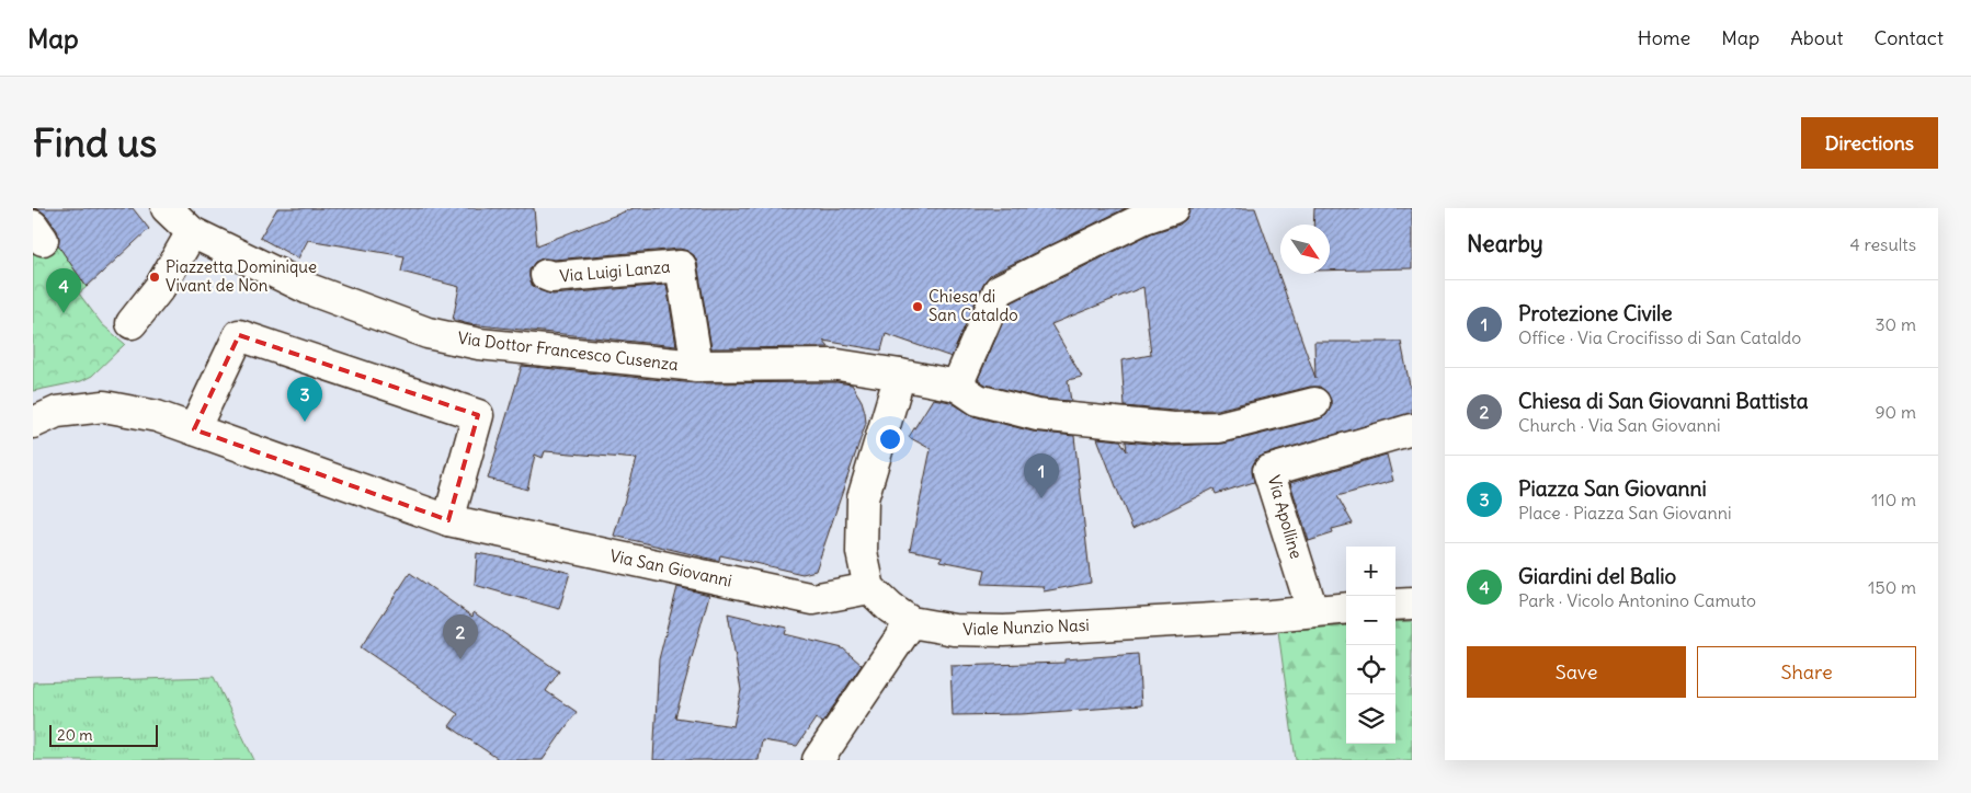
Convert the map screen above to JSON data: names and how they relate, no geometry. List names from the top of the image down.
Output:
{
  "streets": {
    "street": [
      "Via Luigi Lanza",
      "Via Dottor Francesco Cusenza",
      "Via Apolline",
      "Via San Giovanni",
      "Viale Nunzio Nasi"
    ]
  },
  "crossings": [
    ["Via Luigi Lanza", "Via Dottor Francesco Cusenza"],
    ["Via Apolline", "Viale Nunzio Nasi"],
    ["Via San Giovanni", "Viale Nunzio Nasi"]
  ],
  "places": ["Piazzetta Dominique Vivant de Non", "Chiesa di San Cataldo"],
  "scale_bar": "20 m",
  "north": "bottom right",
  "page": {
    "header": "Map",
    "nav": [
      "Home",
      "Map",
      "About",
      "Contact"
    ],
    "buttons": [
      "Directions",
      ["Save", "Share"]
    ],
    "title": "Find us",
    "heading": ["Nearby", "4 results"],
    "pins": [
      "4",
      "3",
      "1",
      "2"
    ],
    "list": [
      {
        "mark": "1",
        "name": "Protezione Civile",
        "note": "Office · Via Crocifisso di San Cataldo",
        "value": "30 m"
      },
      {
        "mark": "2",
        "name": "Chiesa di San Giovanni Battista",
        "note": "Church · Via San Giovanni",
        "value": "90 m"
      },
      {
        "mark": "3",
        "name": "Piazza San Giovanni",
        "note": "Place · Piazza San Giovanni",
        "value": "110 m"
      },
      {
        "mark": "4",
        "name": "Giardini del Balio",
        "note": "Park · Vicolo Antonino Camuto",
        "value": "150 m"
      }
    ],
    "map_buttons": ["+", "−"],
    "scale": "20 m"
  }
}
